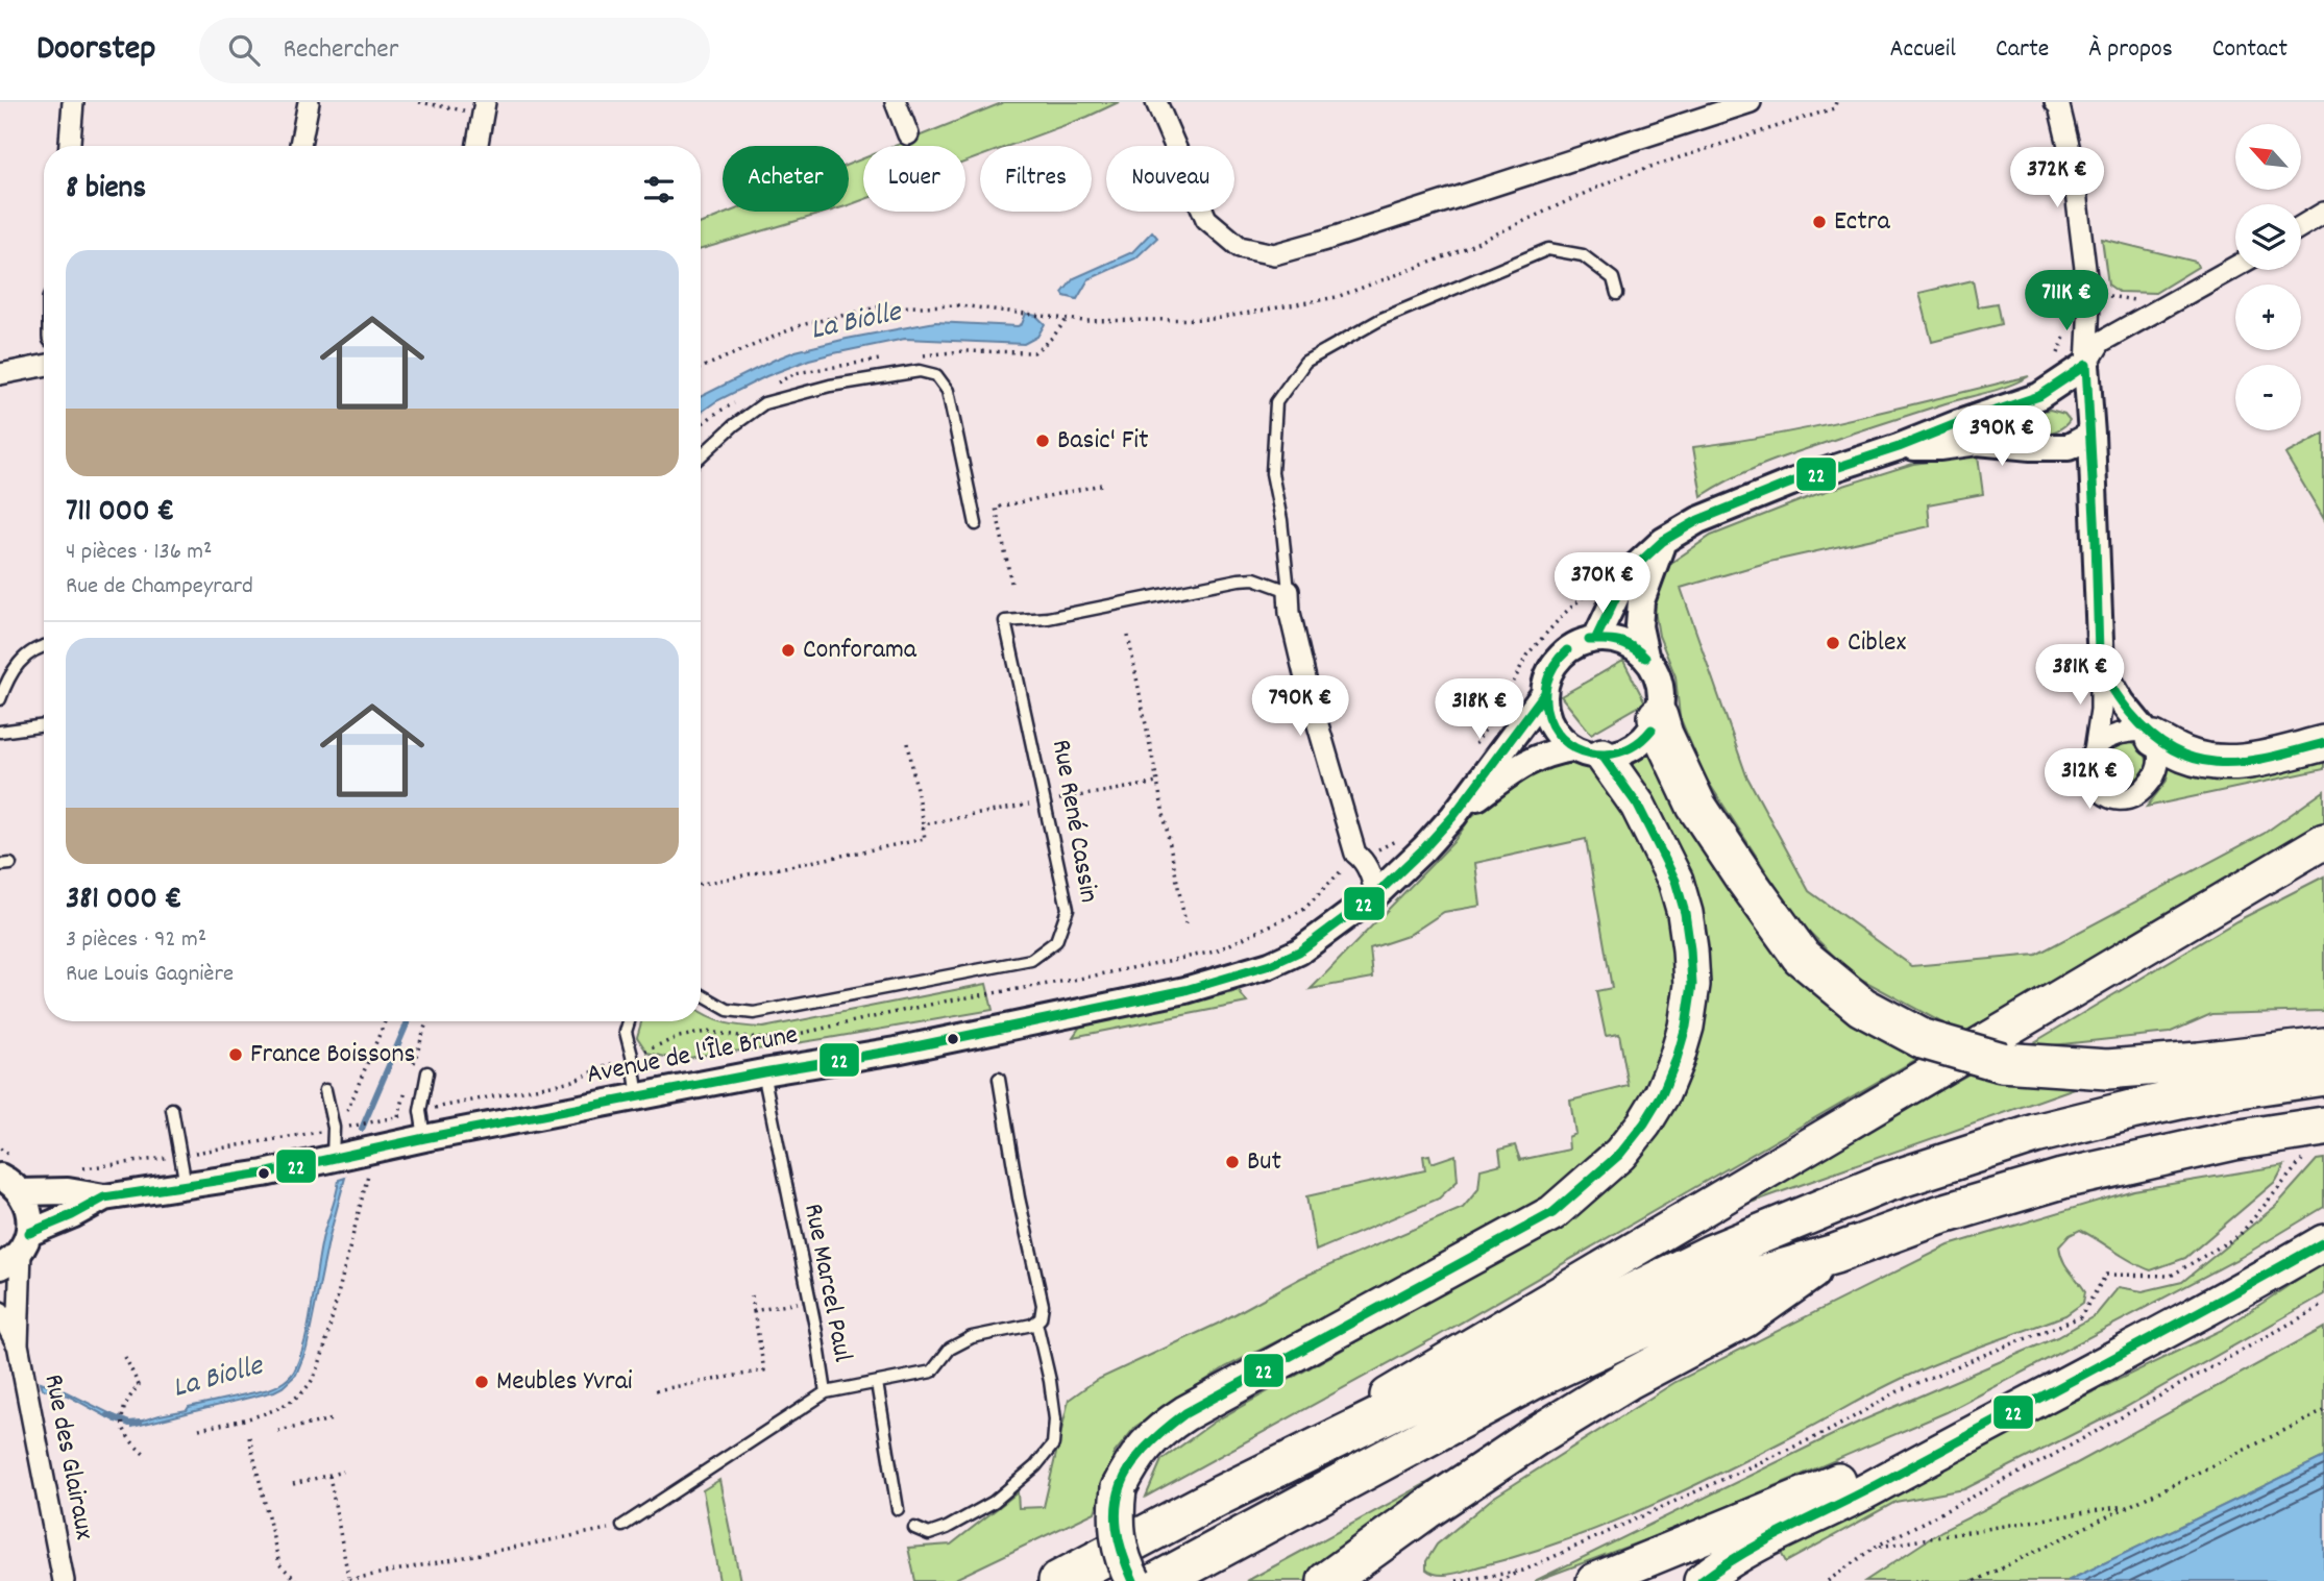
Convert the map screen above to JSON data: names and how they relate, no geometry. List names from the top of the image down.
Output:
{
  "streets": {
    "street": ["Avenue de l'Île Brune", "Rue des Glairaux"],
    "lane": ["Rue René Cassin", "Rue Marcel Paul"]
  },
  "crossings": [
    ["Avenue de l'Île Brune", "Rue Marcel Paul"],
    ["Avenue de l'Île Brune", "Rue des Glairaux"]
  ],
  "water": ["La Biolle"],
  "places": [
    "Ectra",
    "Basic' Fit",
    "Ciblex",
    "Conforama",
    "France Boissons",
    "But",
    "Meubles Yvrai"
  ],
  "lines": ["transit line 22"],
  "north": "top left",
  "page": {
    "header": "Doorstep",
    "search": "Rechercher",
    "nav": [
      "Accueil",
      "Carte",
      "À propos",
      "Contact"
    ],
    "map_buttons": ["+", "−"],
    "chip": [
      "Acheter",
      "Louer",
      "Filtres",
      "Nouveau"
    ],
    "heading": "8 biens",
    "price": [
      "372K €",
      "711K €",
      "390K €",
      "370K €",
      "381K €",
      "790K €",
      "318K €",
      "312K €"
    ],
    "list": [
      {
        "name": "711 000 €",
        "note": "4 pièces · 136 m² · Rue de Champeyrard"
      },
      {
        "name": "381 000 €",
        "note": "3 pièces · 92 m² · Rue Louis Gagnière"
      }
    ]
  }
}
